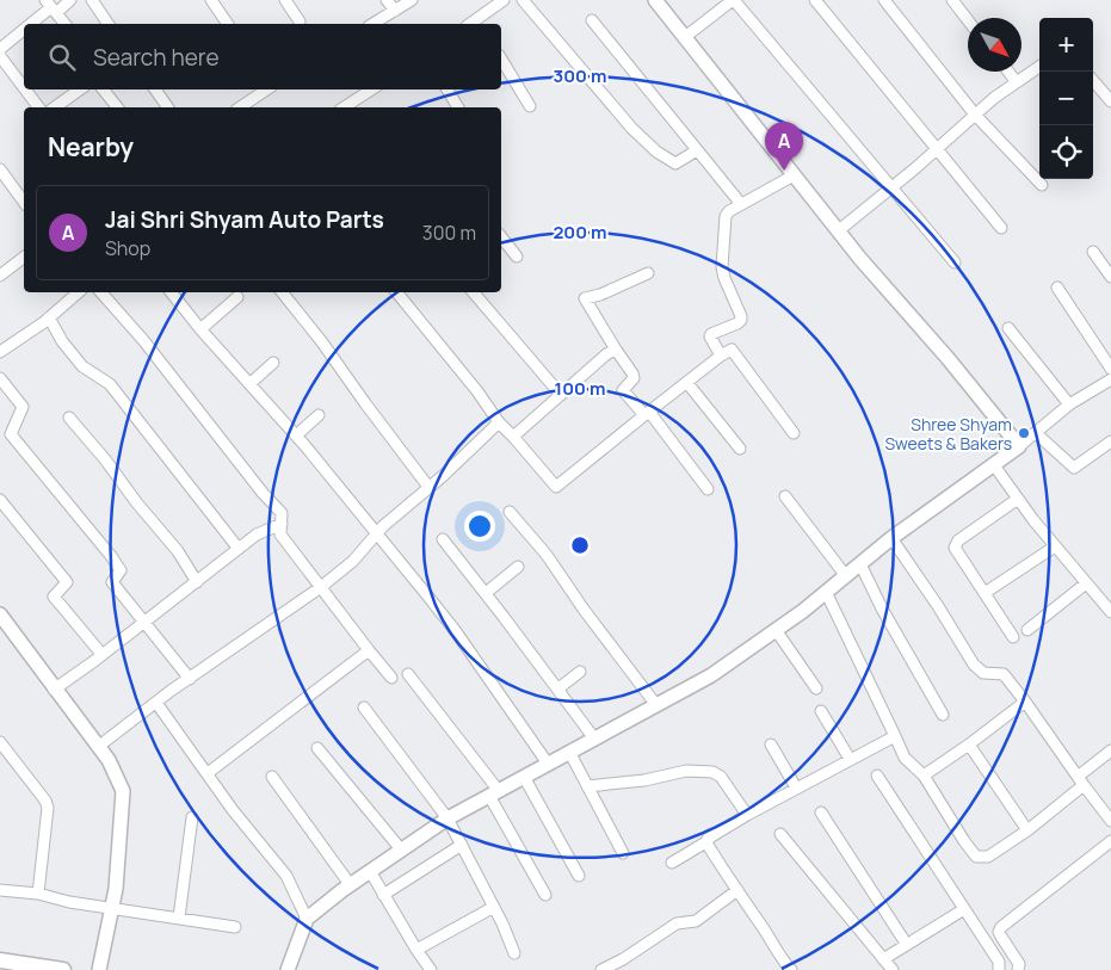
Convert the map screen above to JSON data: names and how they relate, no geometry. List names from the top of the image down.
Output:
{
  "places": ["Shree Shyam Sweets & Bakers"],
  "north": "bottom right",
  "page": {
    "map_buttons": ["+", "−"],
    "search": "Search here",
    "heading": "Nearby",
    "pins": "A",
    "list": [
      {
        "mark": "A",
        "name": "Jai Shri Shyam Auto Parts",
        "note": "Shop",
        "value": "300 m"
      }
    ]
  },
  "rings": ["300 m", "200 m", "100 m"]
}
